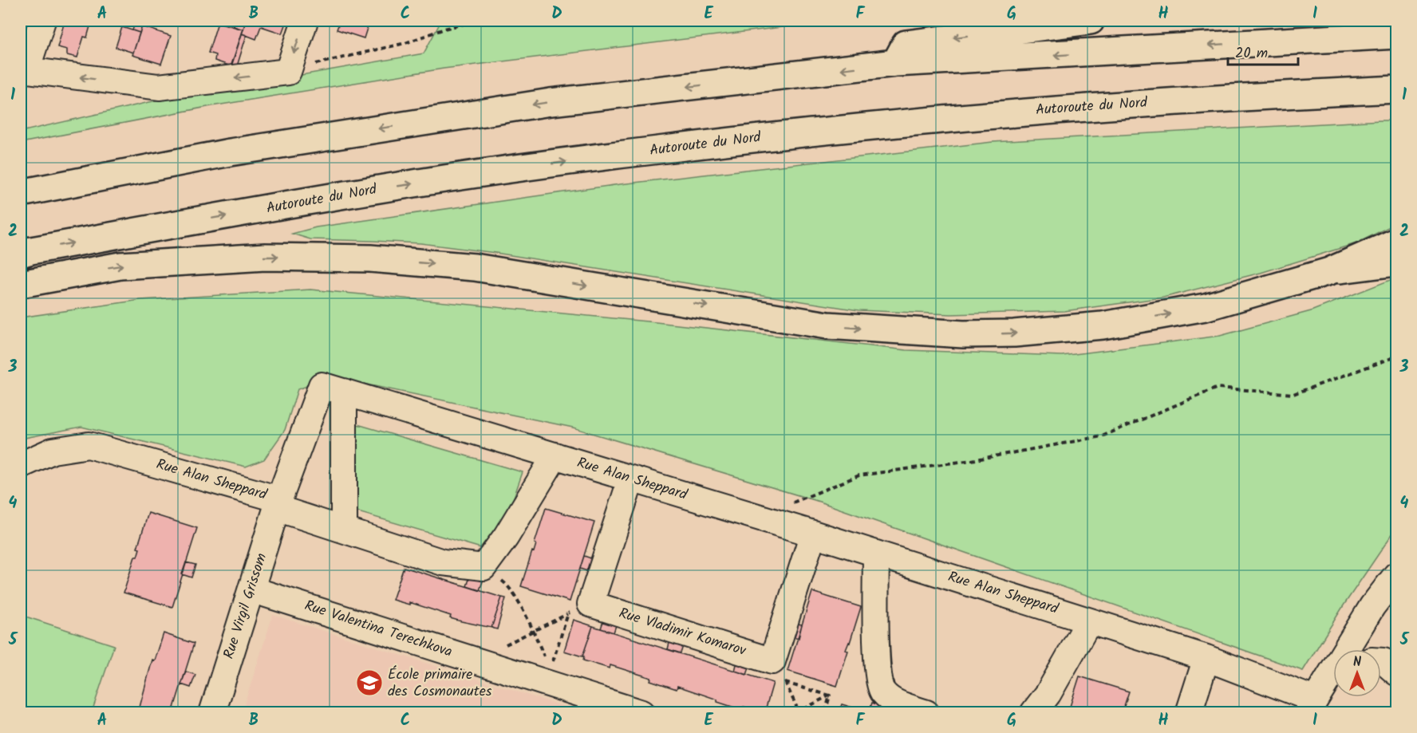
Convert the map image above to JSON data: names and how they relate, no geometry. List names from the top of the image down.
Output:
{
  "streets": {
    "main road": ["Autoroute du Nord"],
    "street": [
      "Rue Alan Sheppard",
      "Rue Virgil Grissom",
      "Rue Valentina Terechkova",
      "Rue Vladimir Komarov"
    ]
  },
  "crossings": [
    ["Rue Alan Sheppard", "Rue Virgil Grissom"],
    ["Rue Virgil Grissom", "Rue Valentina Terechkova"]
  ],
  "places": {
    "school or university": ["École primaire des Cosmonautes"]
  },
  "scale_bar": "20 m",
  "north": "top",
  "grid": {
    "columns": [
      "A",
      "B",
      "C",
      "D",
      "E",
      "F",
      "G",
      "H",
      "I"
    ],
    "rows": [
      "1",
      "2",
      "3",
      "4",
      "5"
    ]
  }
}
